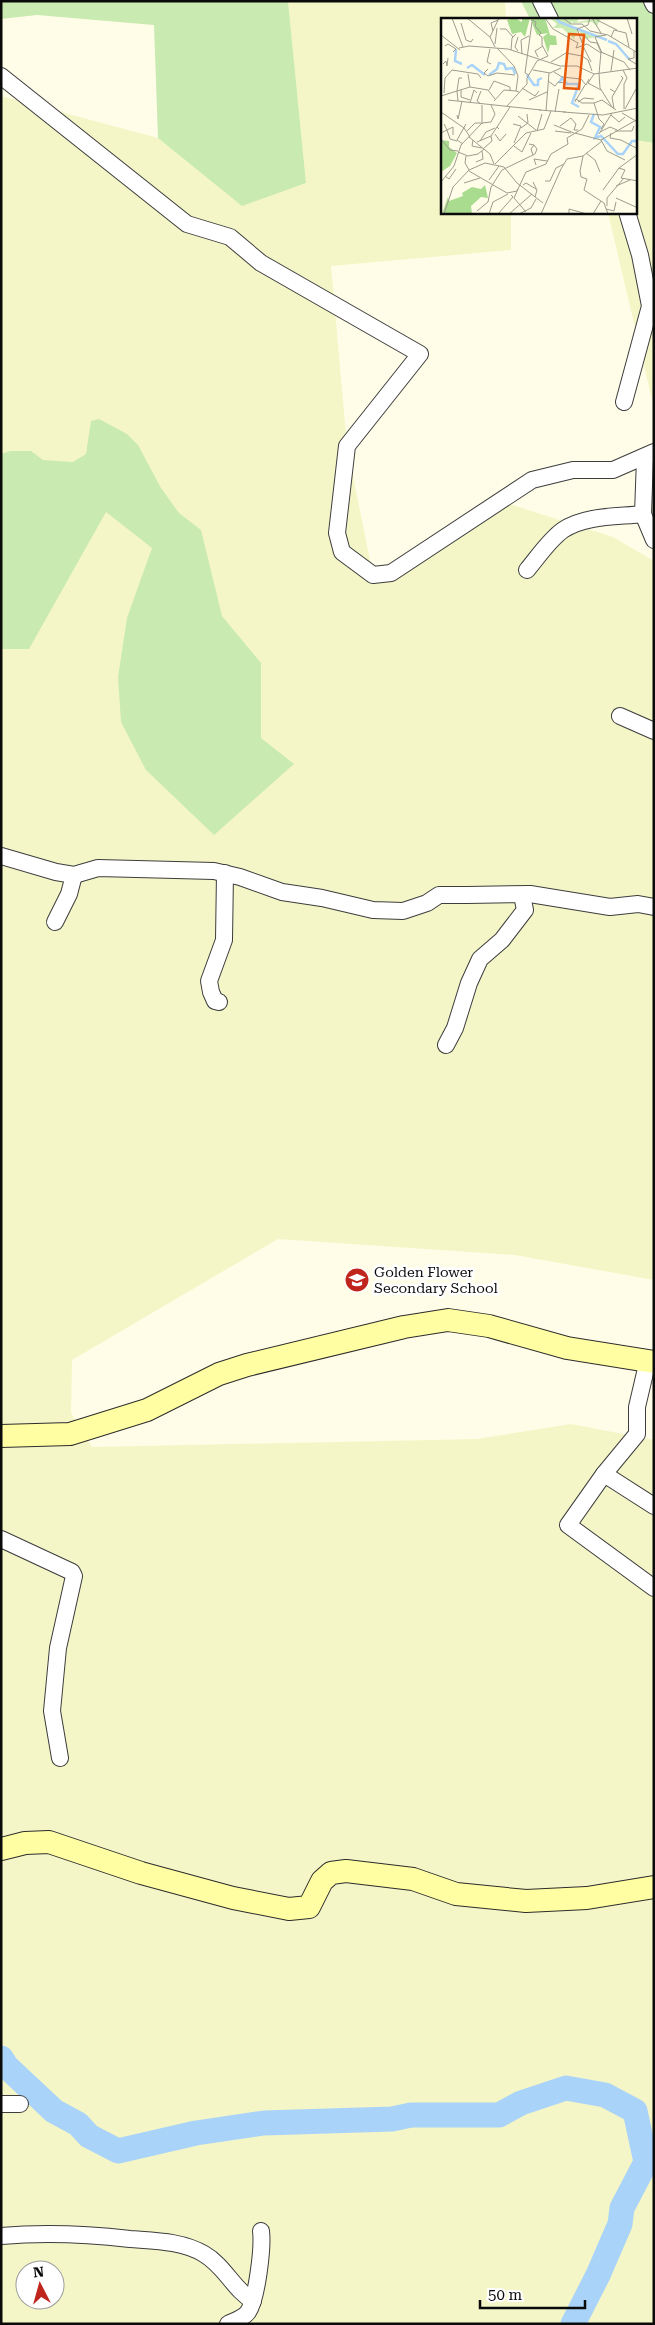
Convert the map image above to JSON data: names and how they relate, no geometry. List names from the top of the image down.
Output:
{
  "places": {
    "school or university": ["Golden Flower Secondary School"]
  },
  "scale_bar": "50 m",
  "north": "top"
}
